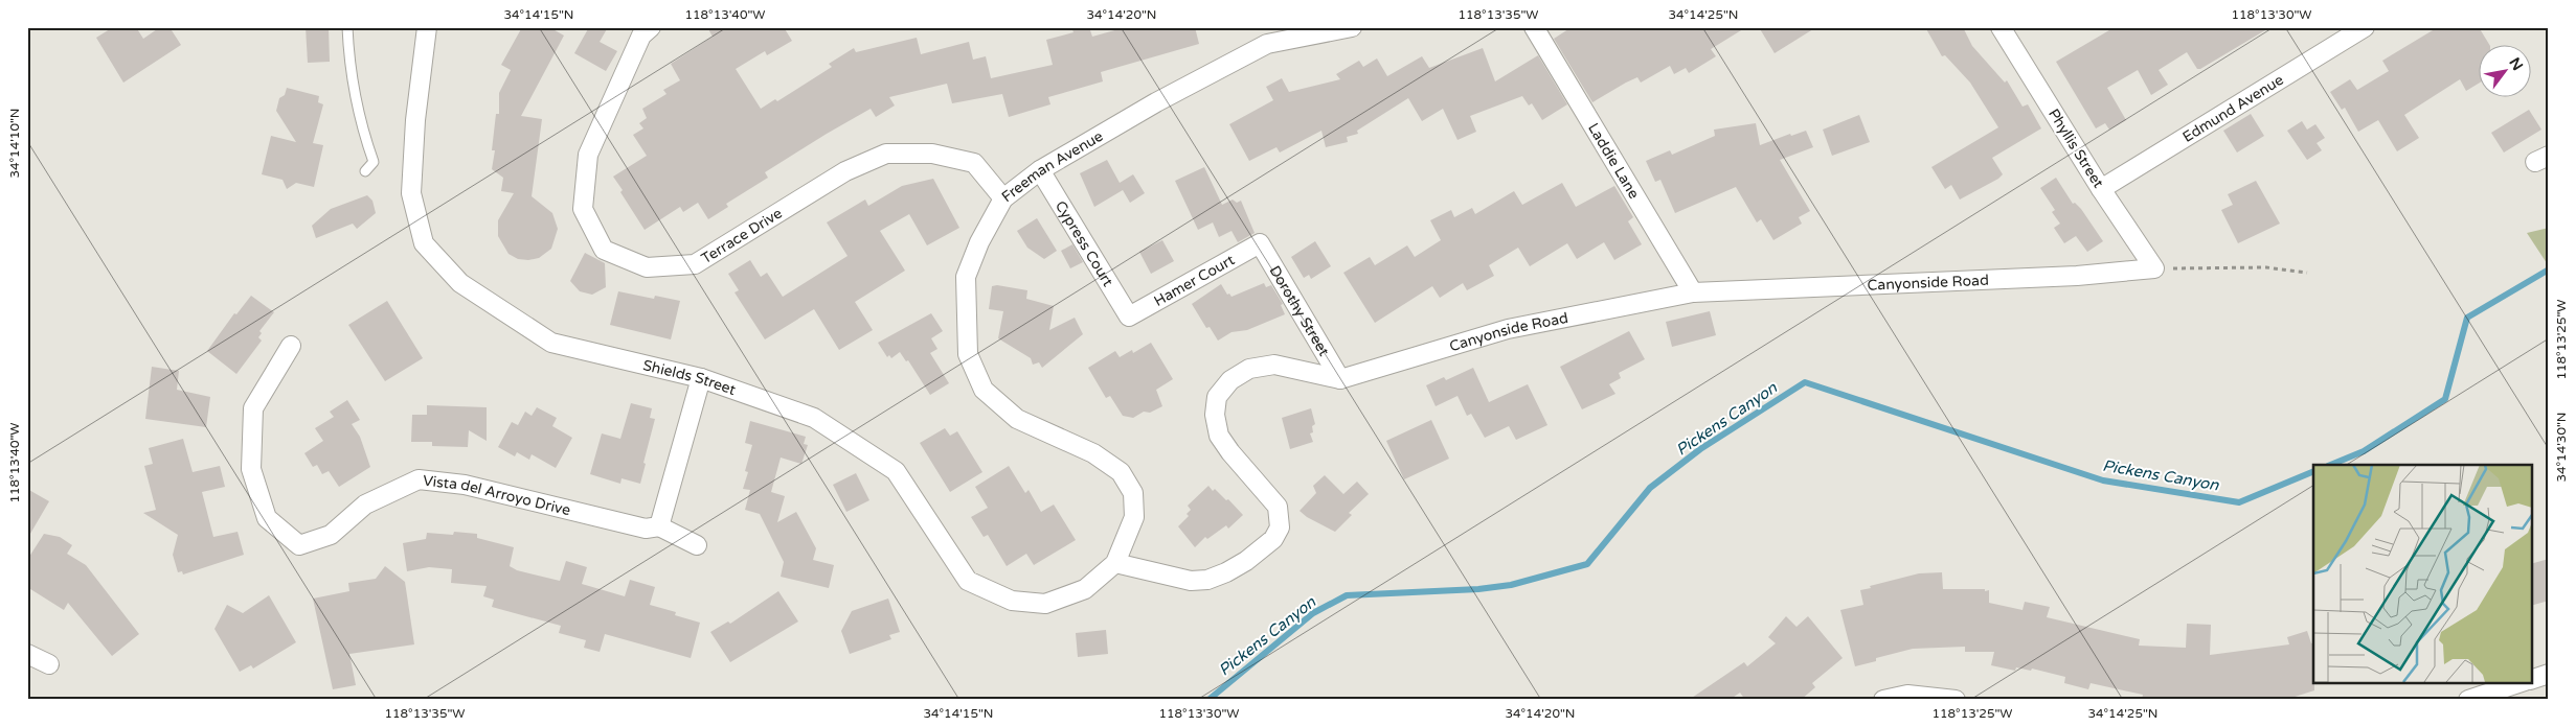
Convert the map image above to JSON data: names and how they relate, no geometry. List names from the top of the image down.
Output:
{
  "streets": {
    "street": [
      "Edmund Avenue",
      "Phyllis Street",
      "Laddie Lane",
      "Freeman Avenue",
      "Terrace Drive",
      "Cypress Court",
      "Hamer Court",
      "Canyonside Road",
      "Dorothy Street",
      "Shields Street",
      "Vista del Arroyo Drive"
    ]
  },
  "crossings": [
    ["Edmund Avenue", "Phyllis Street"],
    ["Phyllis Street", "Canyonside Road"],
    ["Laddie Lane", "Canyonside Road"],
    ["Freeman Avenue", "Terrace Drive"],
    ["Freeman Avenue", "Cypress Court"],
    ["Freeman Avenue", "Canyonside Road"],
    ["Freeman Avenue", "Shields Street"],
    ["Cypress Court", "Hamer Court"],
    ["Hamer Court", "Dorothy Street"],
    ["Canyonside Road", "Dorothy Street"],
    ["Canyonside Road", "Shields Street"]
  ],
  "water": ["Pickens Canyon"],
  "north": "top right",
  "coordinates": [
    "34°14'15\"N",
    "118°13'40\"W",
    "34°14'20\"N",
    "118°13'35\"W",
    "34°14'25\"N",
    "118°13'30\"W",
    "34°14'10\"N",
    "118°13'25\"W",
    "34°14'30\"N"
  ]
}
